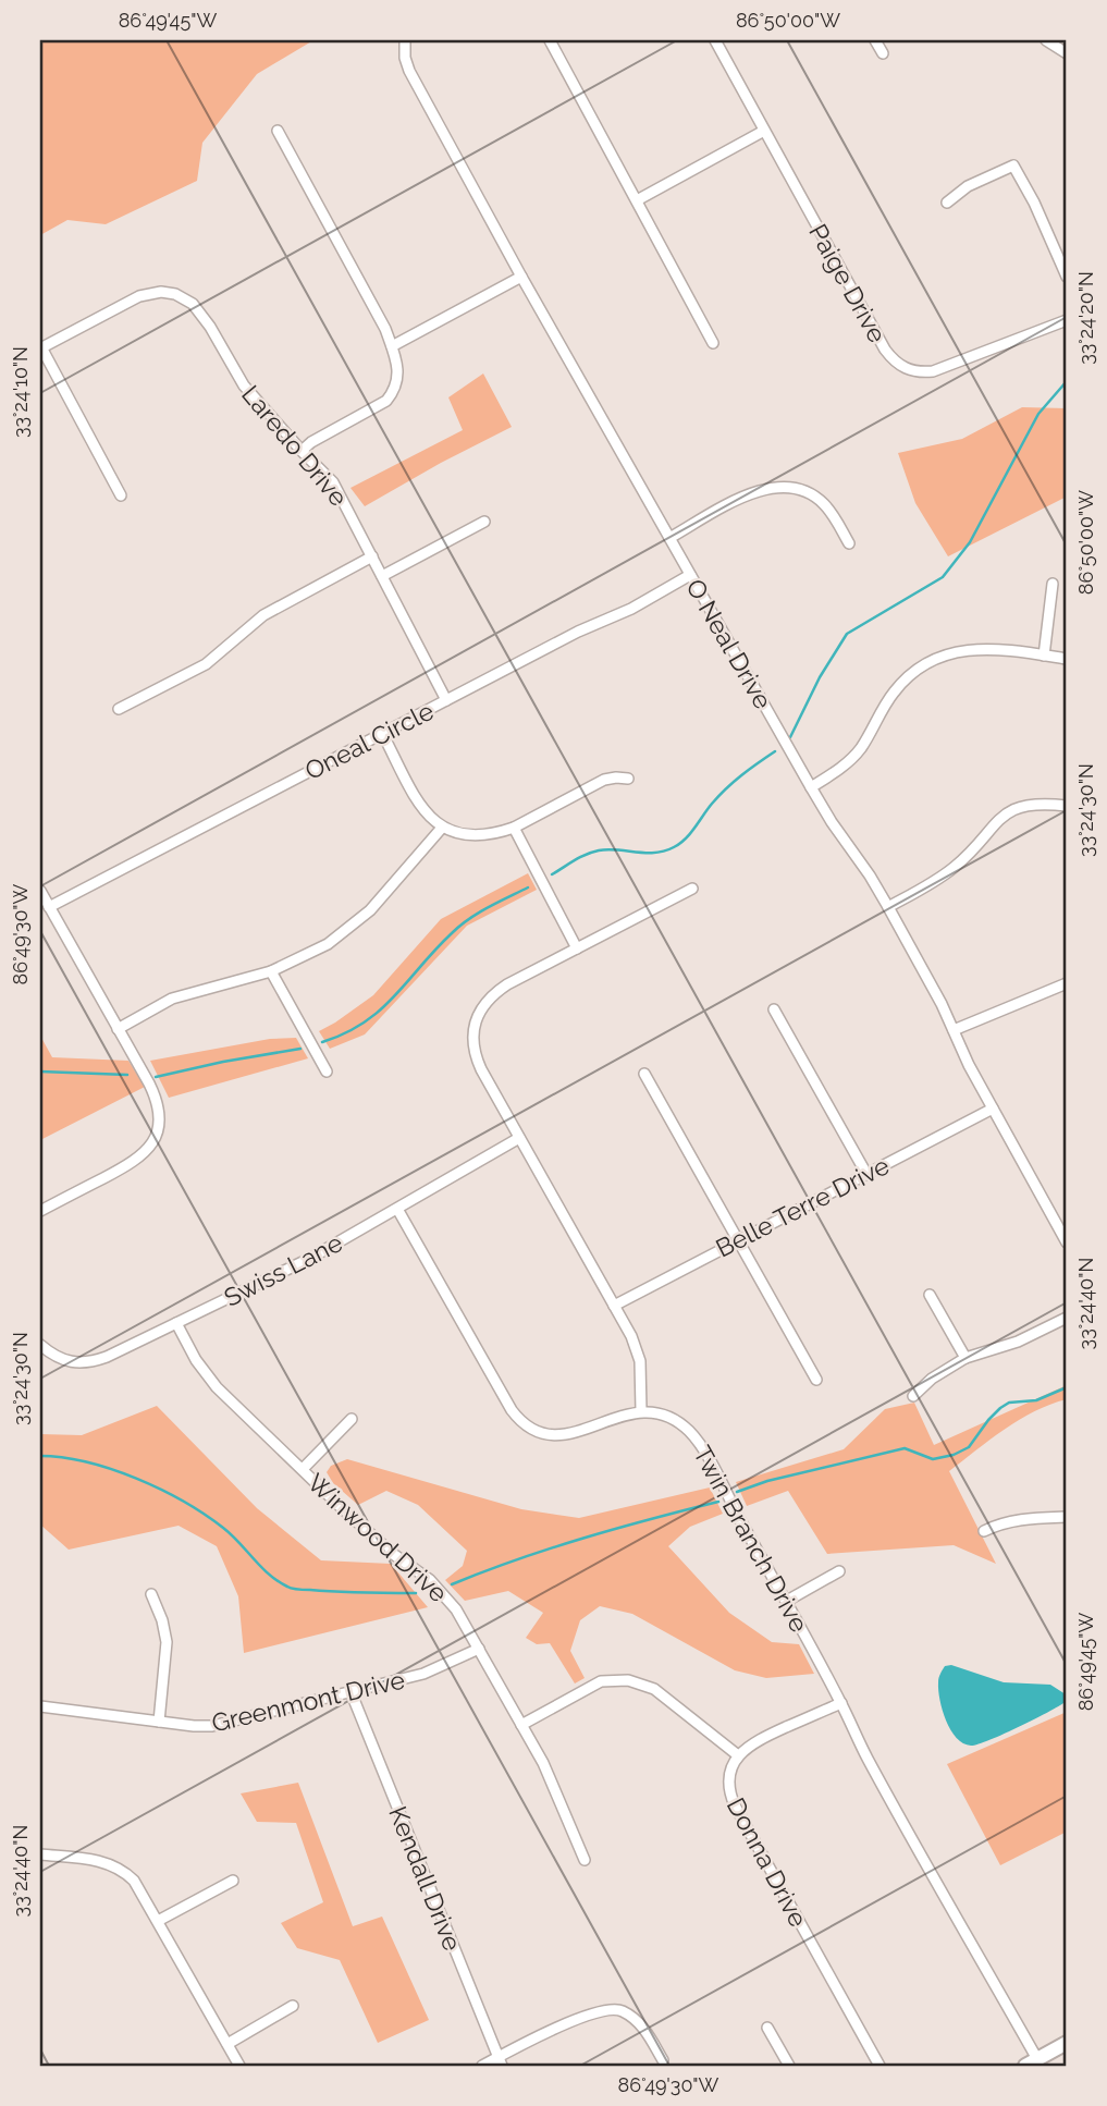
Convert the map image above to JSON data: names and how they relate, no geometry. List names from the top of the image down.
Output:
{
  "streets": {
    "street": [
      "Paige Drive",
      "Laredo Drive",
      "O Neal Drive",
      "Oneal Circle",
      "Belle Terre Drive",
      "Swiss Lane",
      "Winwood Drive",
      "Twin Branch Drive",
      "Greenmont Drive",
      "Donna Drive",
      "Kendall Drive"
    ]
  },
  "crossings": [
    ["Laredo Drive", "Oneal Circle"],
    ["O Neal Drive", "Oneal Circle"],
    ["O Neal Drive", "Belle Terre Drive"],
    ["Swiss Lane", "Winwood Drive"],
    ["Winwood Drive", "Greenmont Drive"],
    ["Greenmont Drive", "Kendall Drive"]
  ],
  "coordinates": [
    "86°49'45\"W",
    "86°50'00\"W",
    "33°24'20\"N",
    "33°24'10\"N",
    "33°24'30\"N",
    "86°49'30\"W",
    "33°24'40\"N"
  ]
}
